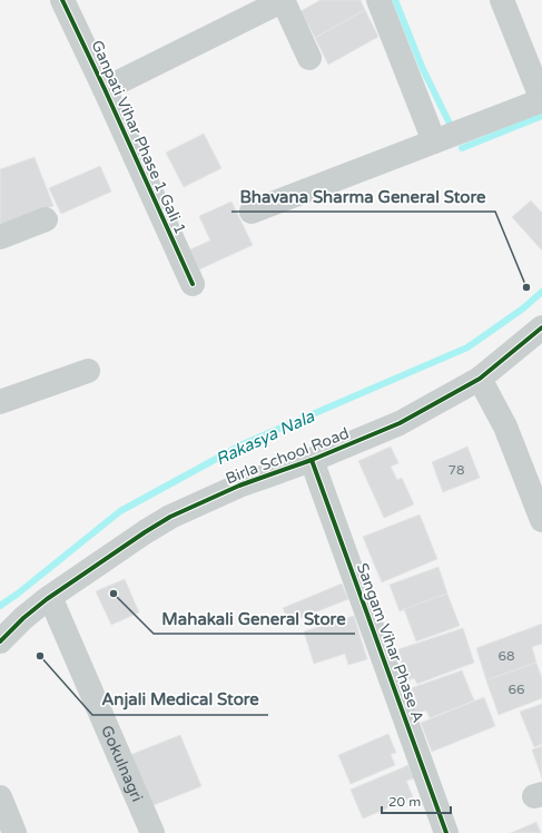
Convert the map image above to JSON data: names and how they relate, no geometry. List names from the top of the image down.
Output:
{
  "streets": {
    "street": [
      "Ganpati Vihar Phase 1 Gali 1",
      "Birla School Road",
      "Sangam Vihar Phase A",
      "Gokulnagri"
    ]
  },
  "crossings": [
    ["Birla School Road", "Sangam Vihar Phase A"],
    ["Birla School Road", "Gokulnagri"]
  ],
  "water": ["Rakasya Nala"],
  "places": ["Bhavana Sharma General Store", "Mahakali General Store", "Anjali Medical Store"],
  "house_numbers": ["78", "68", "66"],
  "scale_bar": "20 m"
}
